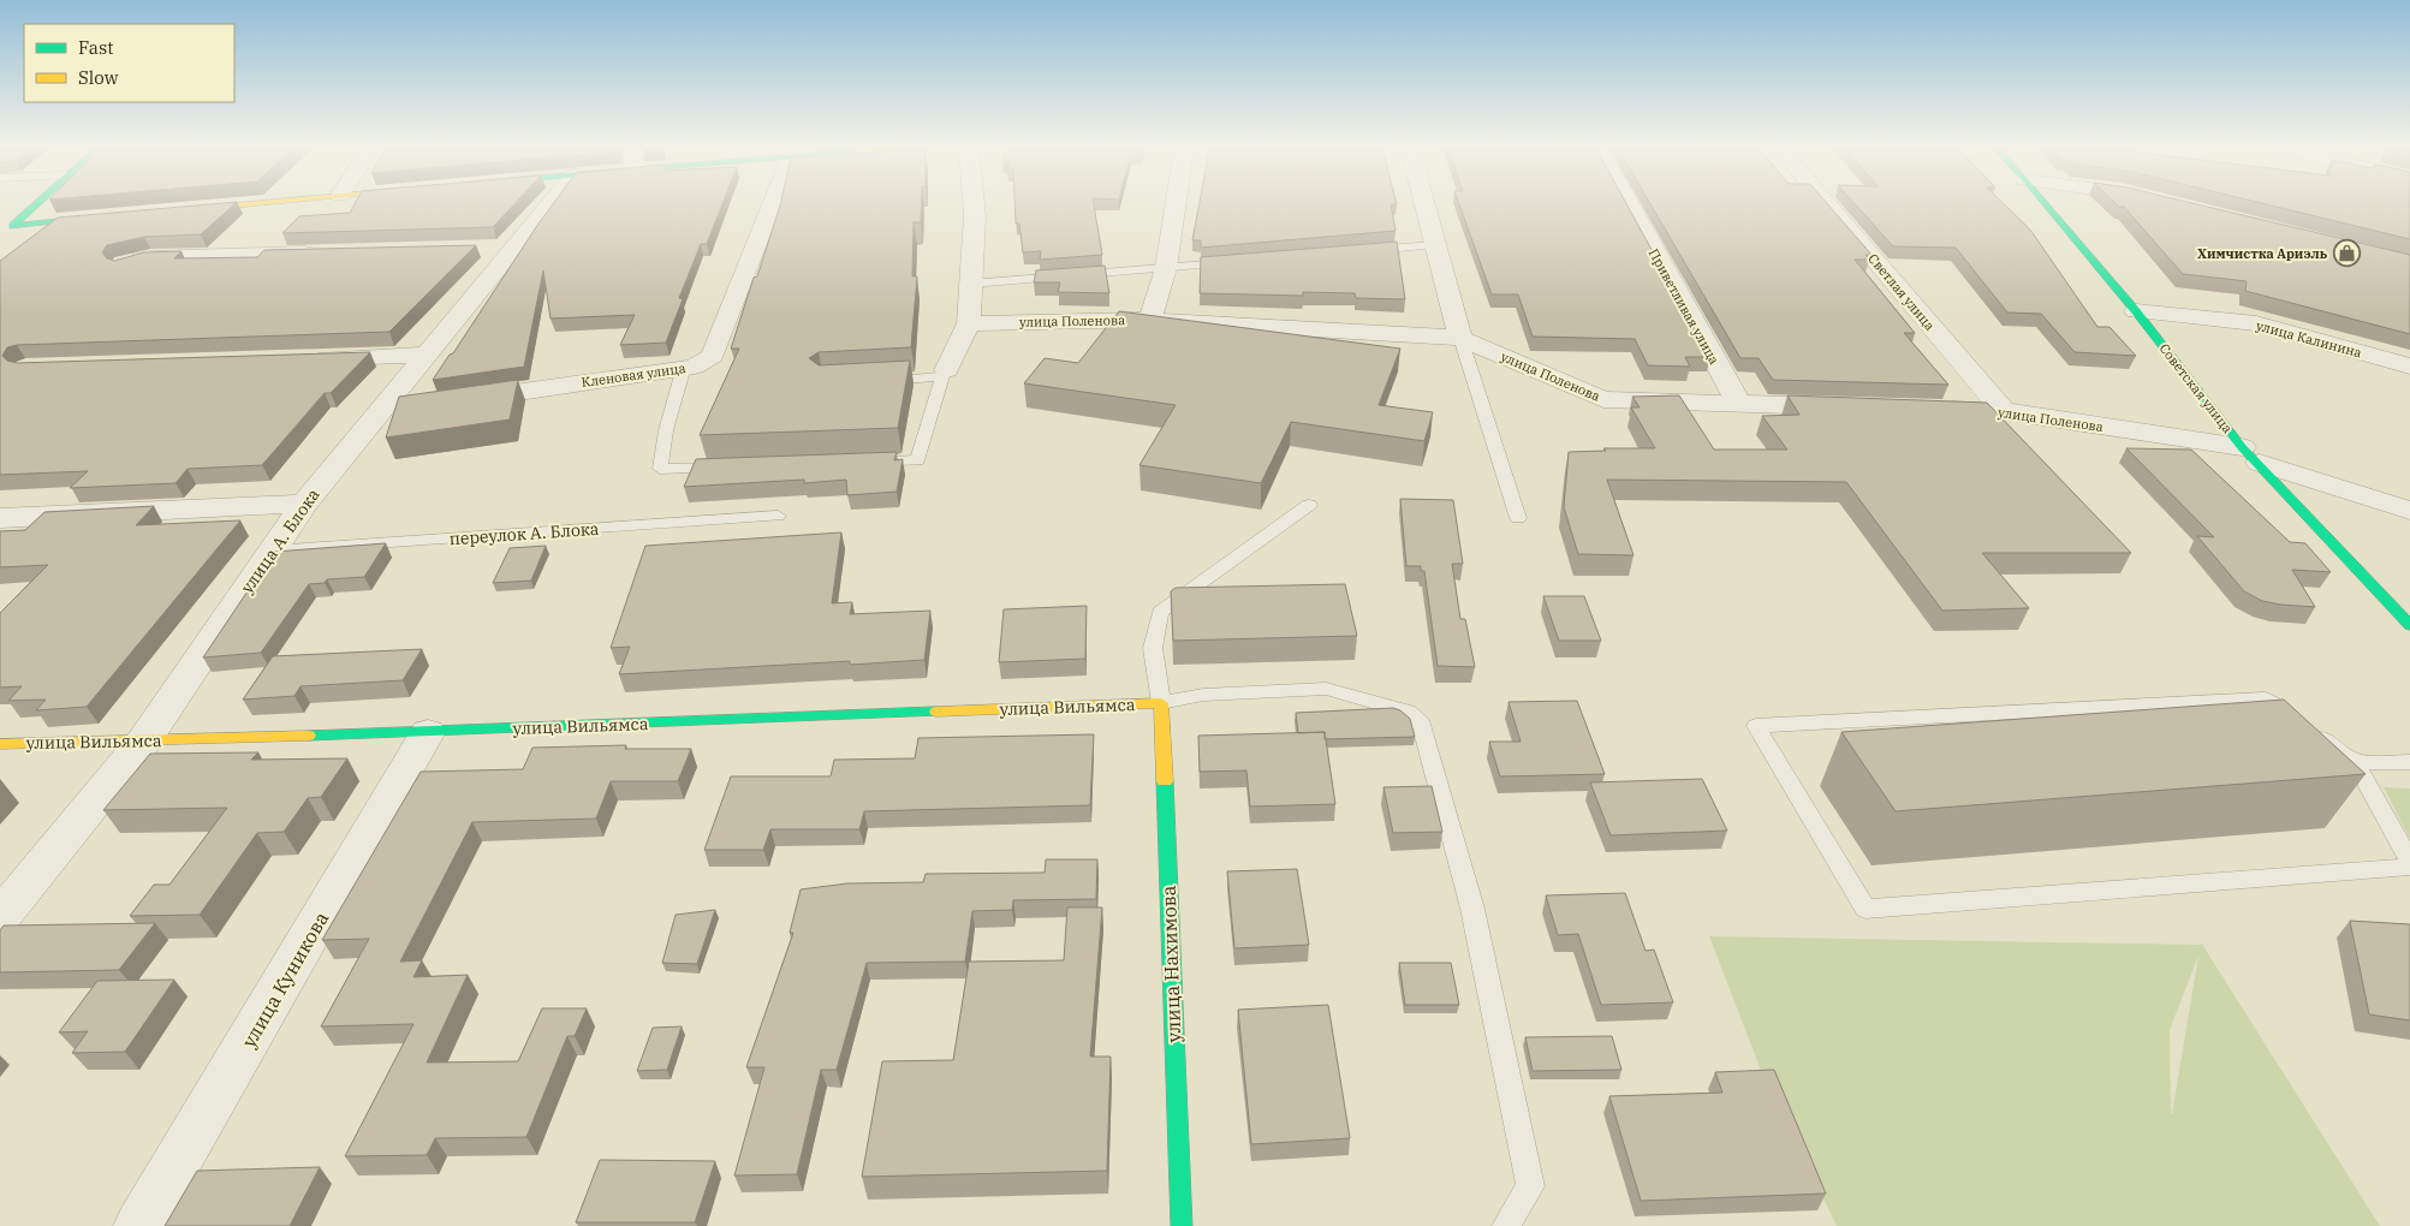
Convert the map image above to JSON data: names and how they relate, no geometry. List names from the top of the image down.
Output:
{
  "streets": {
    "street": [
      "Светлая улица",
      "Приветливая улица",
      "улица Поленова",
      "улица Калинина",
      "Кленовая улица",
      "Советская улица",
      "улица А. Блока",
      "улица Вильямса",
      "улица Нахимова",
      "улица Куникова"
    ],
    "lane": ["переулок А. Блока"]
  },
  "crossings": [
    ["Светлая улица", "улица Поленова"],
    ["Приветливая улица", "улица Поленова"],
    ["улица Поленова", "Советская улица"],
    ["улица Калинина", "Советская улица"],
    ["переулок А. Блока", "улица А. Блока"],
    ["улица А. Блока", "улица Вильямса"],
    ["улица Вильямса", "улица Нахимова"],
    ["улица Вильямса", "улица Куникова"]
  ],
  "places": {
    "shop": ["Химчистка Ариэль"]
  },
  "legend": ["Fast", "Slow"]
}
